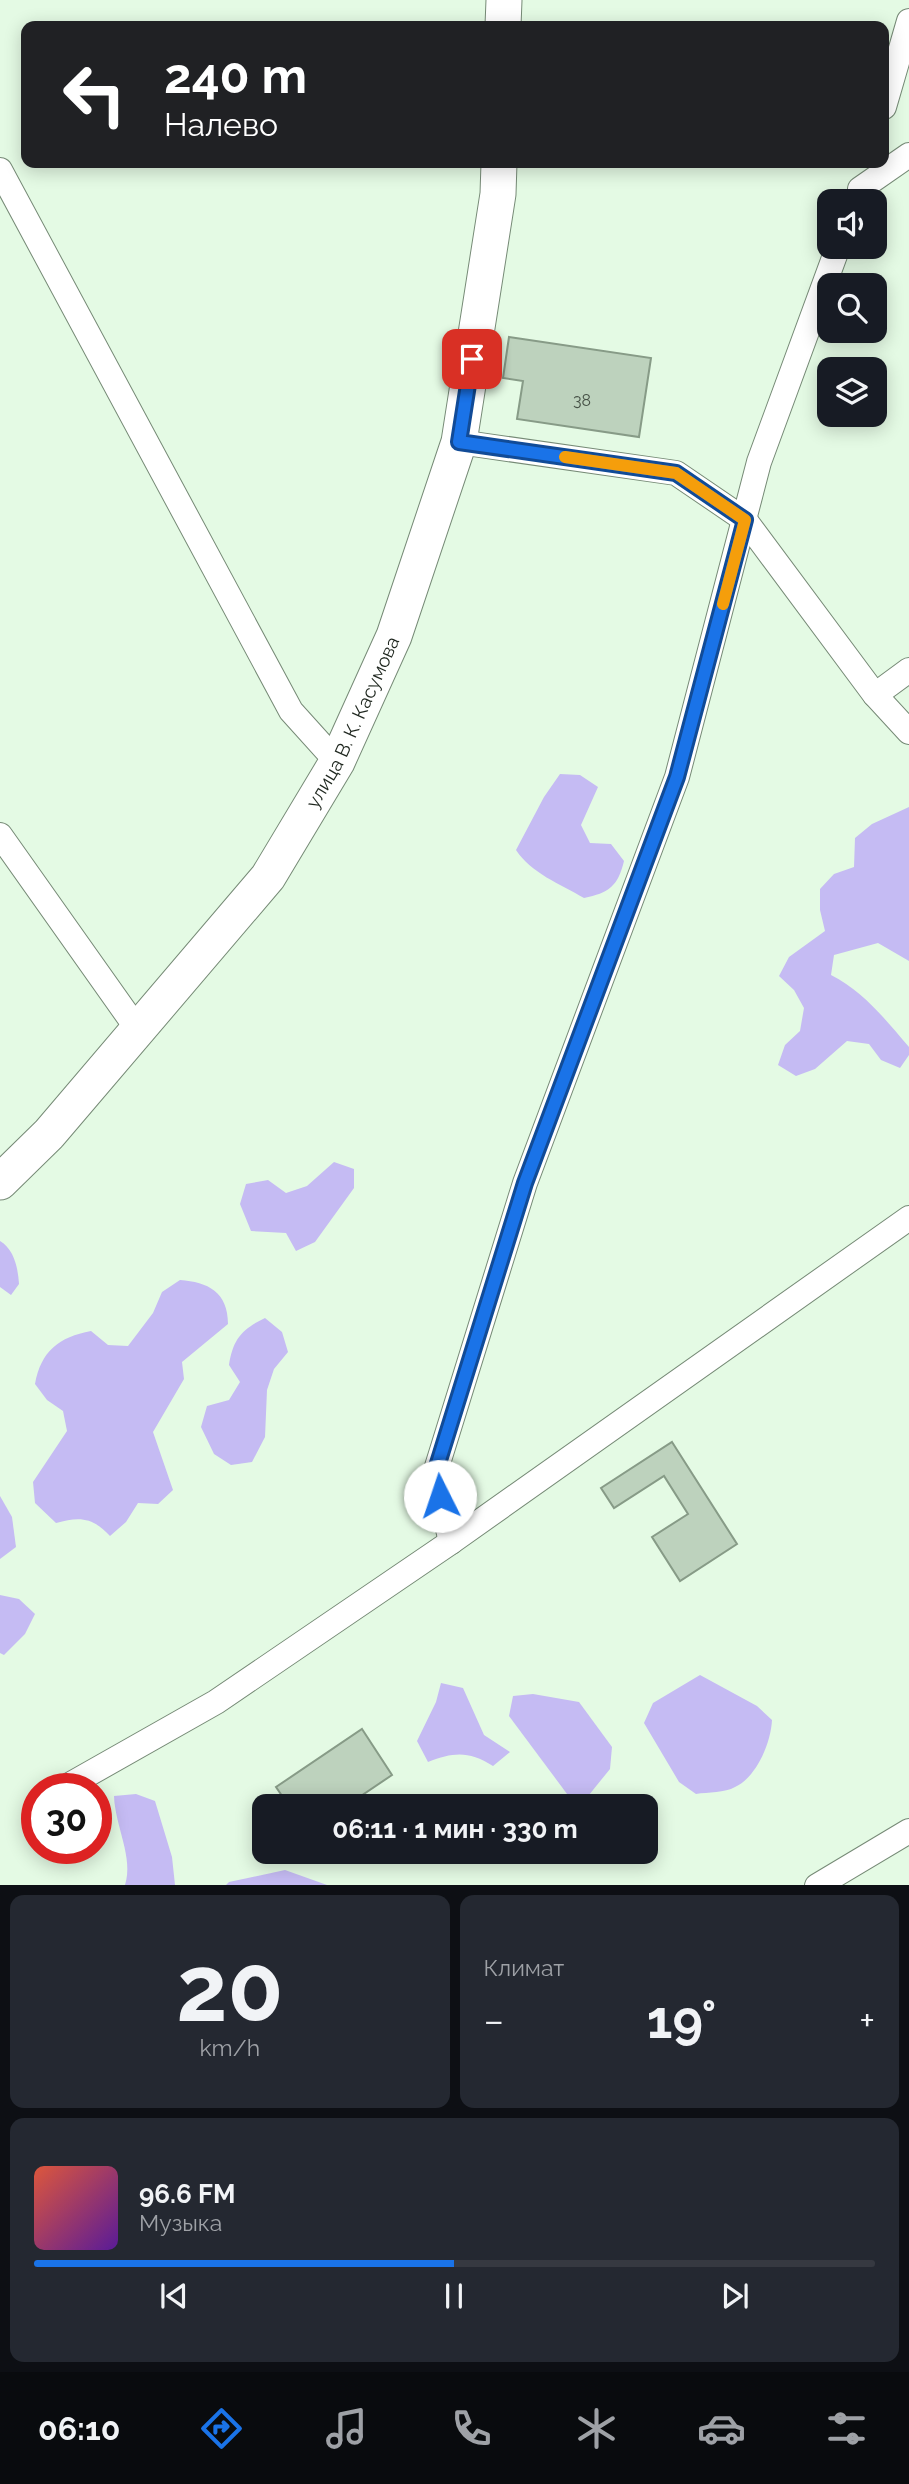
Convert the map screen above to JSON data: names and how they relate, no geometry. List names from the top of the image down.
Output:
{
  "streets": {
    "street": ["улица В. К. Касумова"]
  },
  "house_numbers": ["38"],
  "page": {
    "turn": ["240 m", "Налево"],
    "limit": "30",
    "trip": "06:11 · 1 мин · 330 m",
    "tile": [
      ["20", "km/h"],
      "Климат"
    ],
    "heat": ["−", "19°", "+"],
    "song": ["96.6 FM", "Музыка"],
    "tabs": "06:10"
  }
}
